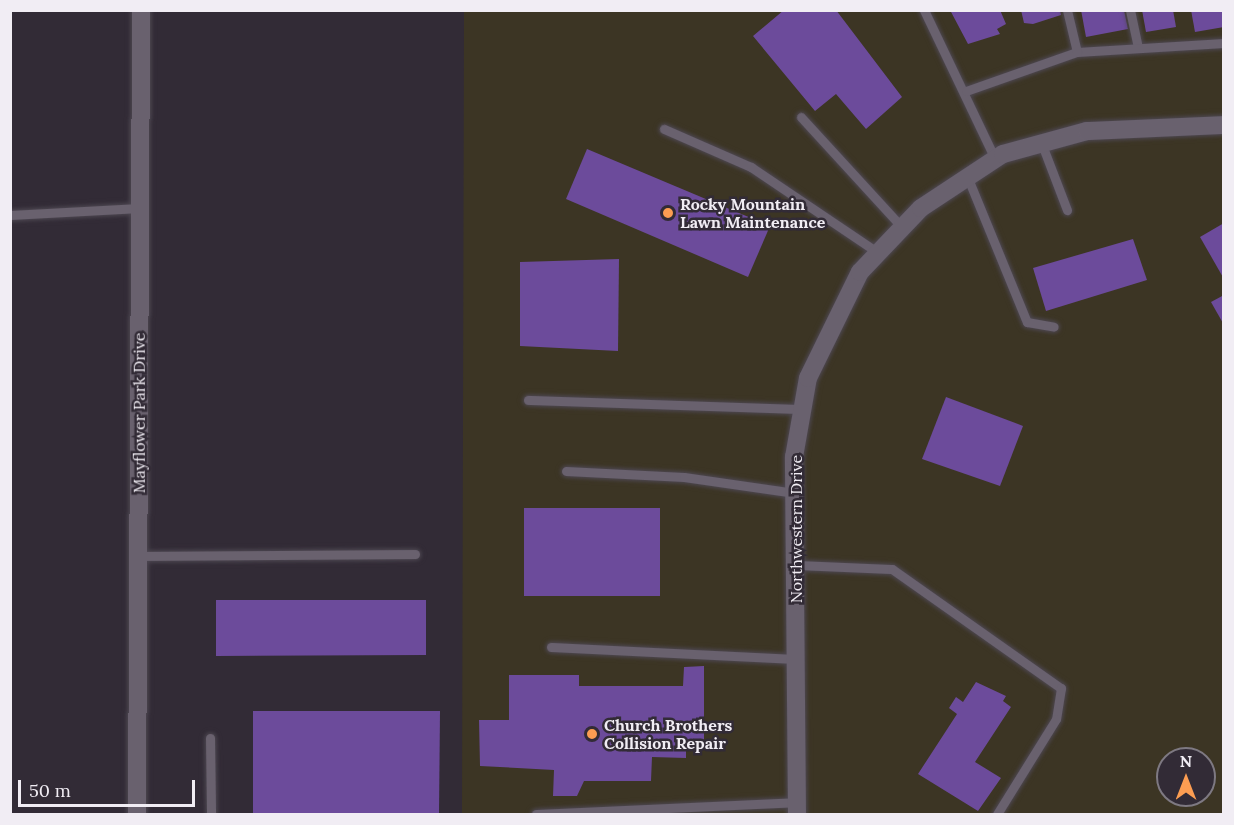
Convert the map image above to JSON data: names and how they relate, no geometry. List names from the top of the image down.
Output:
{
  "streets": {
    "street": ["Mayflower Park Drive", "Northwestern Drive"]
  },
  "places": ["Rocky Mountain Lawn Maintenance", "Church Brothers Collision Repair"],
  "scale_bar": "50 m",
  "north": "top"
}
